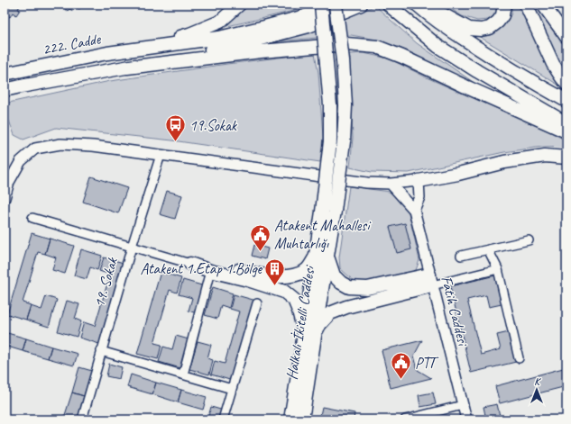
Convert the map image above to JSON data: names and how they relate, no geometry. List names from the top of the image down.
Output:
{
  "streets": {
    "main road": ["222. Cadde", "Halkalı İkitelli Caddesi"],
    "street": ["19. Sokak", "Fatih Caddesi"]
  },
  "places": {
    "bus stop": ["19.Sokak"],
    "public building": ["Atakent Mahallesi Muhtarlığı", "PTT"],
    "building": ["Atakent 1.Etap 1.Bölge"]
  },
  "north": "top"
}
